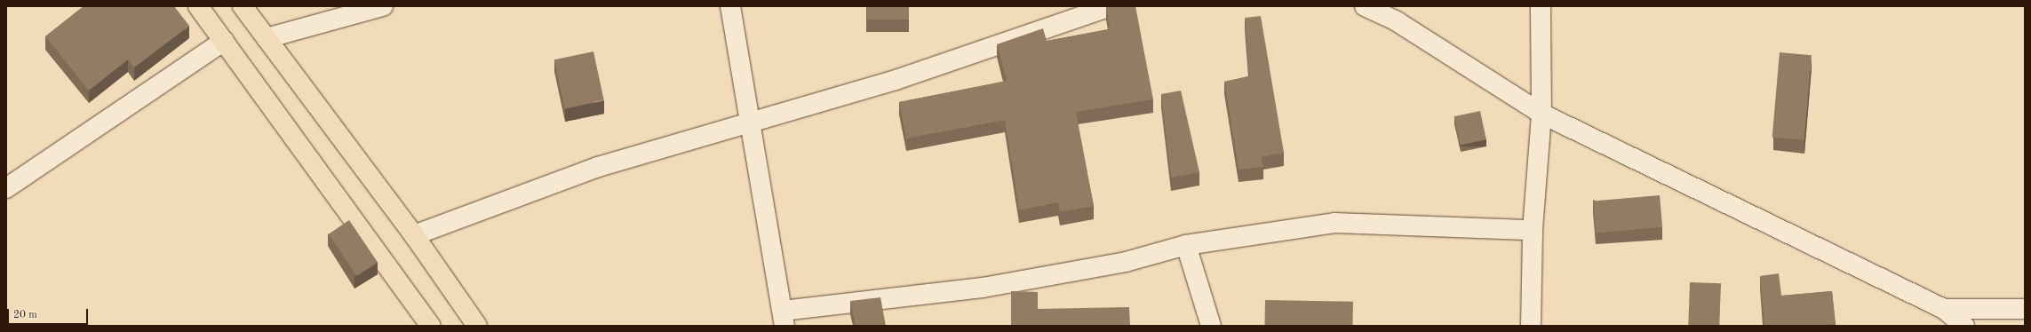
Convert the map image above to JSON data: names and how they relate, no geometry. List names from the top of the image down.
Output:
{
  "scale_bar": "20 m"
}
